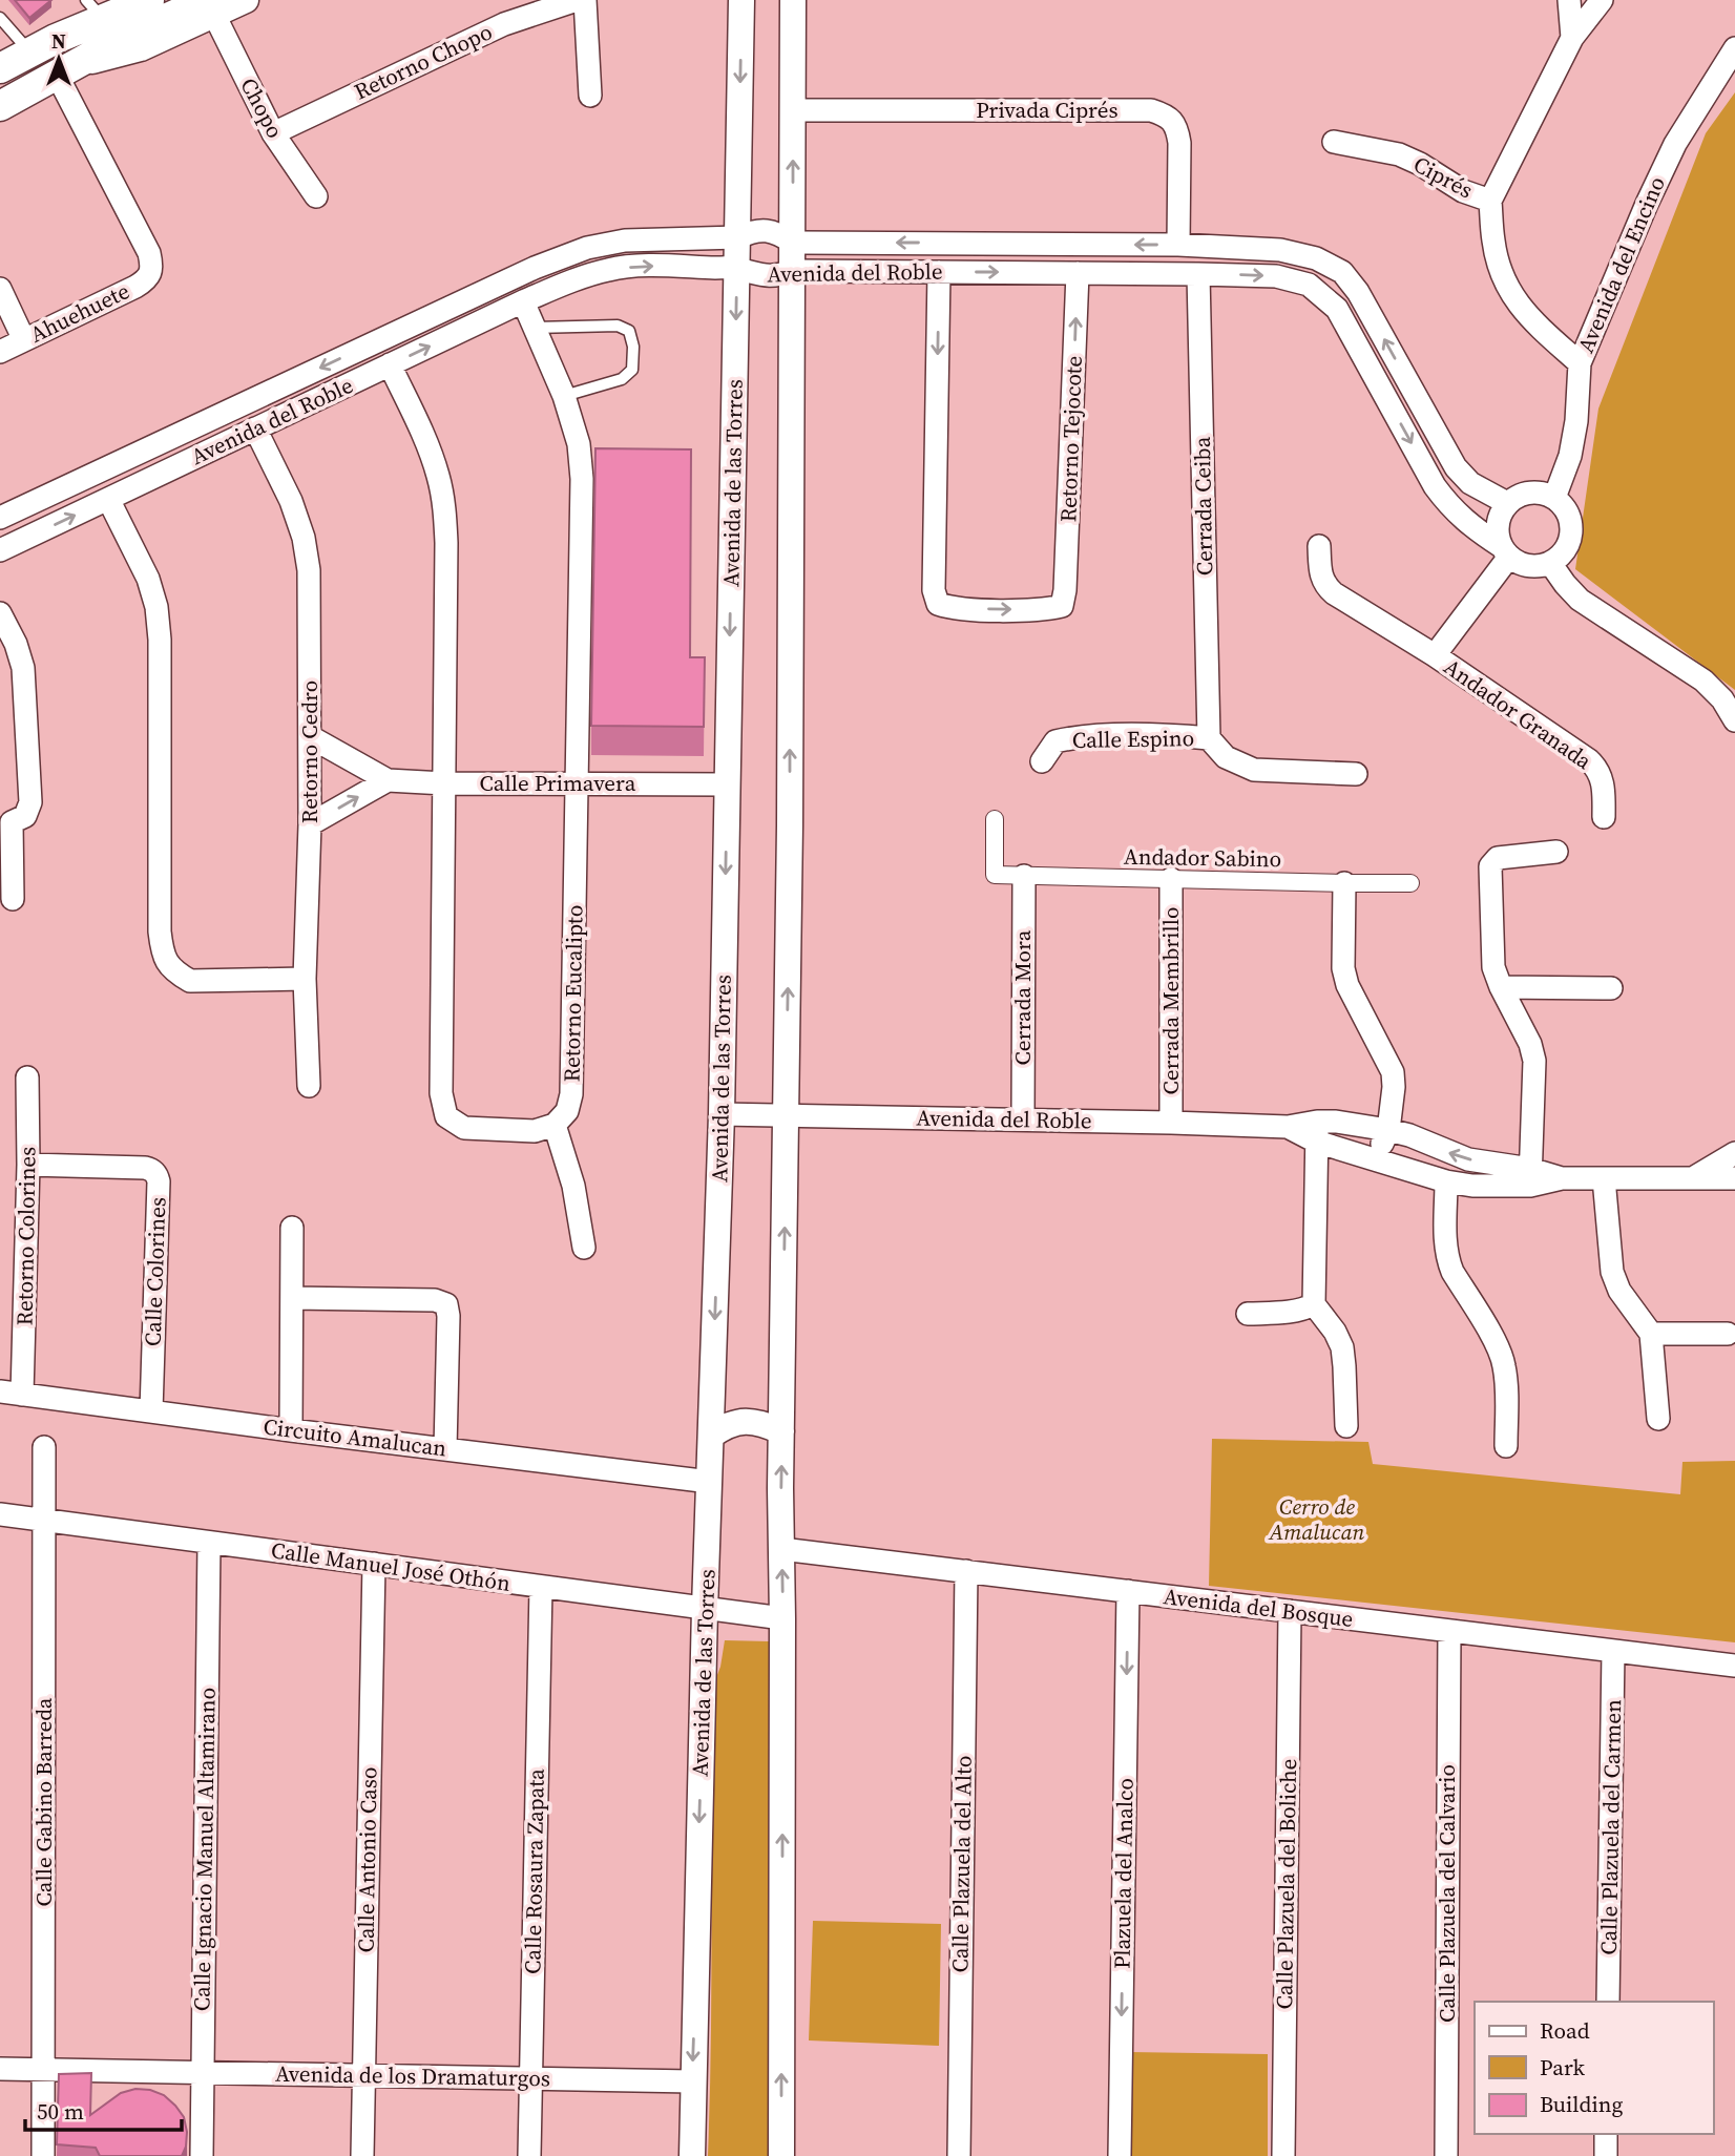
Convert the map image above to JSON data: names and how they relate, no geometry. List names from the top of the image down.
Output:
{
  "streets": {
    "street": [
      "Retorno Chopo",
      "Chopo",
      "Privada Ciprés",
      "Ciprés",
      "Avenida del Encino",
      "Avenida del Roble",
      "Ahuehuete",
      "Retorno Tejocote",
      "Avenida de las Torres",
      "Cerrada Ceiba",
      "Andador Granada",
      "Calle Espino",
      "Retorno Cedro",
      "Calle Primavera",
      "Andador Sabino",
      "Retorno Eucalipto",
      "Cerrada Mora",
      "Cerrada Membrillo",
      "Retorno Colorines",
      "Calle Colorines",
      "Circuito Amalucan",
      "Calle Manuel José Othón",
      "Avenida del Bosque",
      "Calle Gabino Barreda",
      "Calle Plazuela del Carmen",
      "Calle Ignacio Manuel Altamirano",
      "Calle Antonio Caso",
      "Calle Plazuela del Alto",
      "Calle Rosaura Zapata",
      "Plazuela del Analco",
      "Calle Plazuela del Boliche",
      "Calle Plazuela del Calvario",
      "Avenida de los Dramaturgos"
    ]
  },
  "crossings": [
    ["Retorno Chopo", "Chopo"],
    ["Privada Ciprés", "Avenida del Roble"],
    ["Ciprés", "Avenida del Encino"],
    ["Avenida del Encino", "Avenida del Roble"],
    ["Avenida del Roble", "Retorno Tejocote"],
    ["Avenida del Roble", "Avenida de las Torres"],
    ["Avenida del Roble", "Cerrada Ceiba"],
    ["Avenida del Roble", "Retorno Cedro"],
    ["Avenida del Roble", "Retorno Eucalipto"],
    ["Avenida del Roble", "Cerrada Mora"],
    ["Avenida del Roble", "Cerrada Membrillo"],
    ["Avenida de las Torres", "Calle Primavera"],
    ["Avenida de las Torres", "Circuito Amalucan"],
    ["Avenida de las Torres", "Calle Manuel José Othón"],
    ["Avenida de las Torres", "Avenida de los Dramaturgos"],
    ["Cerrada Ceiba", "Calle Espino"],
    ["Retorno Cedro", "Calle Primavera"],
    ["Calle Primavera", "Retorno Eucalipto"],
    ["Andador Sabino", "Cerrada Mora"],
    ["Andador Sabino", "Cerrada Membrillo"],
    ["Retorno Colorines", "Calle Colorines"],
    ["Retorno Colorines", "Circuito Amalucan"],
    ["Calle Colorines", "Circuito Amalucan"],
    ["Calle Manuel José Othón", "Calle Gabino Barreda"],
    ["Calle Manuel José Othón", "Calle Ignacio Manuel Altamirano"],
    ["Calle Manuel José Othón", "Calle Antonio Caso"],
    ["Calle Manuel José Othón", "Calle Rosaura Zapata"],
    ["Avenida del Bosque", "Calle Plazuela del Carmen"],
    ["Avenida del Bosque", "Calle Plazuela del Alto"],
    ["Avenida del Bosque", "Plazuela del Analco"],
    ["Avenida del Bosque", "Calle Plazuela del Boliche"],
    ["Avenida del Bosque", "Calle Plazuela del Calvario"],
    ["Calle Gabino Barreda", "Avenida de los Dramaturgos"],
    ["Calle Ignacio Manuel Altamirano", "Avenida de los Dramaturgos"],
    ["Calle Antonio Caso", "Avenida de los Dramaturgos"],
    ["Calle Rosaura Zapata", "Avenida de los Dramaturgos"]
  ],
  "one_way": ["Plazuela del Analco"],
  "parks": ["Cerro de Amalucan"],
  "legend": ["Road", "Park", "Building"],
  "scale_bar": "50 m",
  "north": "top"
}
